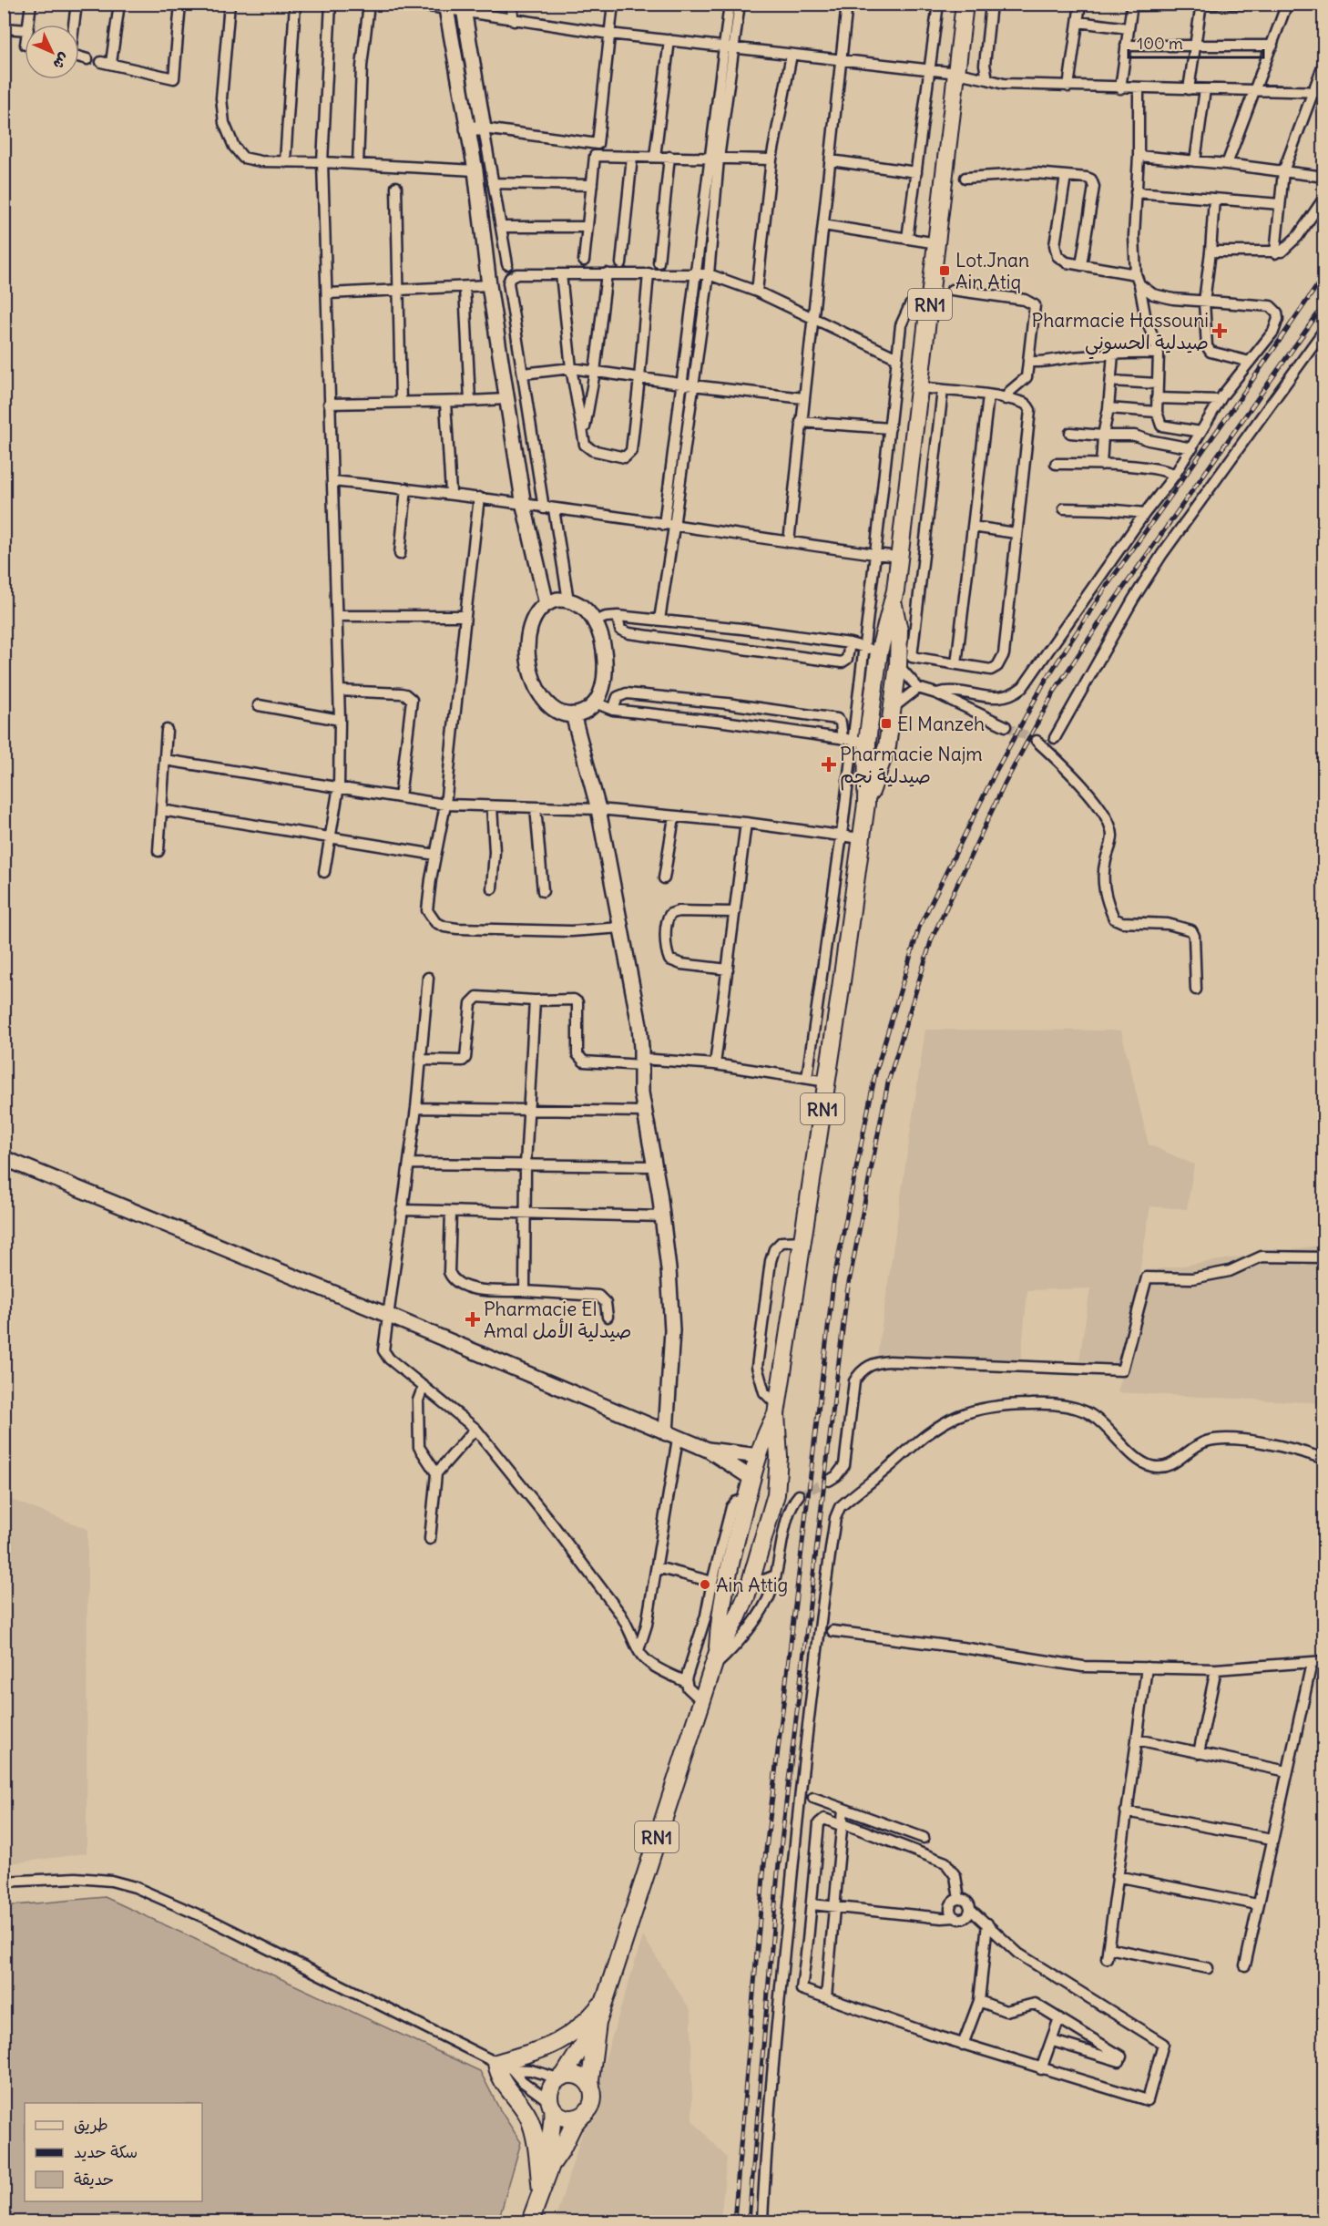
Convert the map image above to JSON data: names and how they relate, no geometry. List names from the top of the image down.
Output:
{
  "streets": {
    "main road": ["RN1"]
  },
  "places": {
    "transit": ["Lot.Jnan Ain Atiq", "El Manzeh"],
    "health": ["Pharmacie Hassouni صيدلية الحسوني", "Pharmacie Najm صيدلية نجم", "Pharmacie El Amal صيدلية الأمل"],
    "other": ["Ain Attig"]
  },
  "legend": ["طريق", "سكة حديد", "حديقة"],
  "scale_bar": "100 m",
  "north": "bottom right"
}
